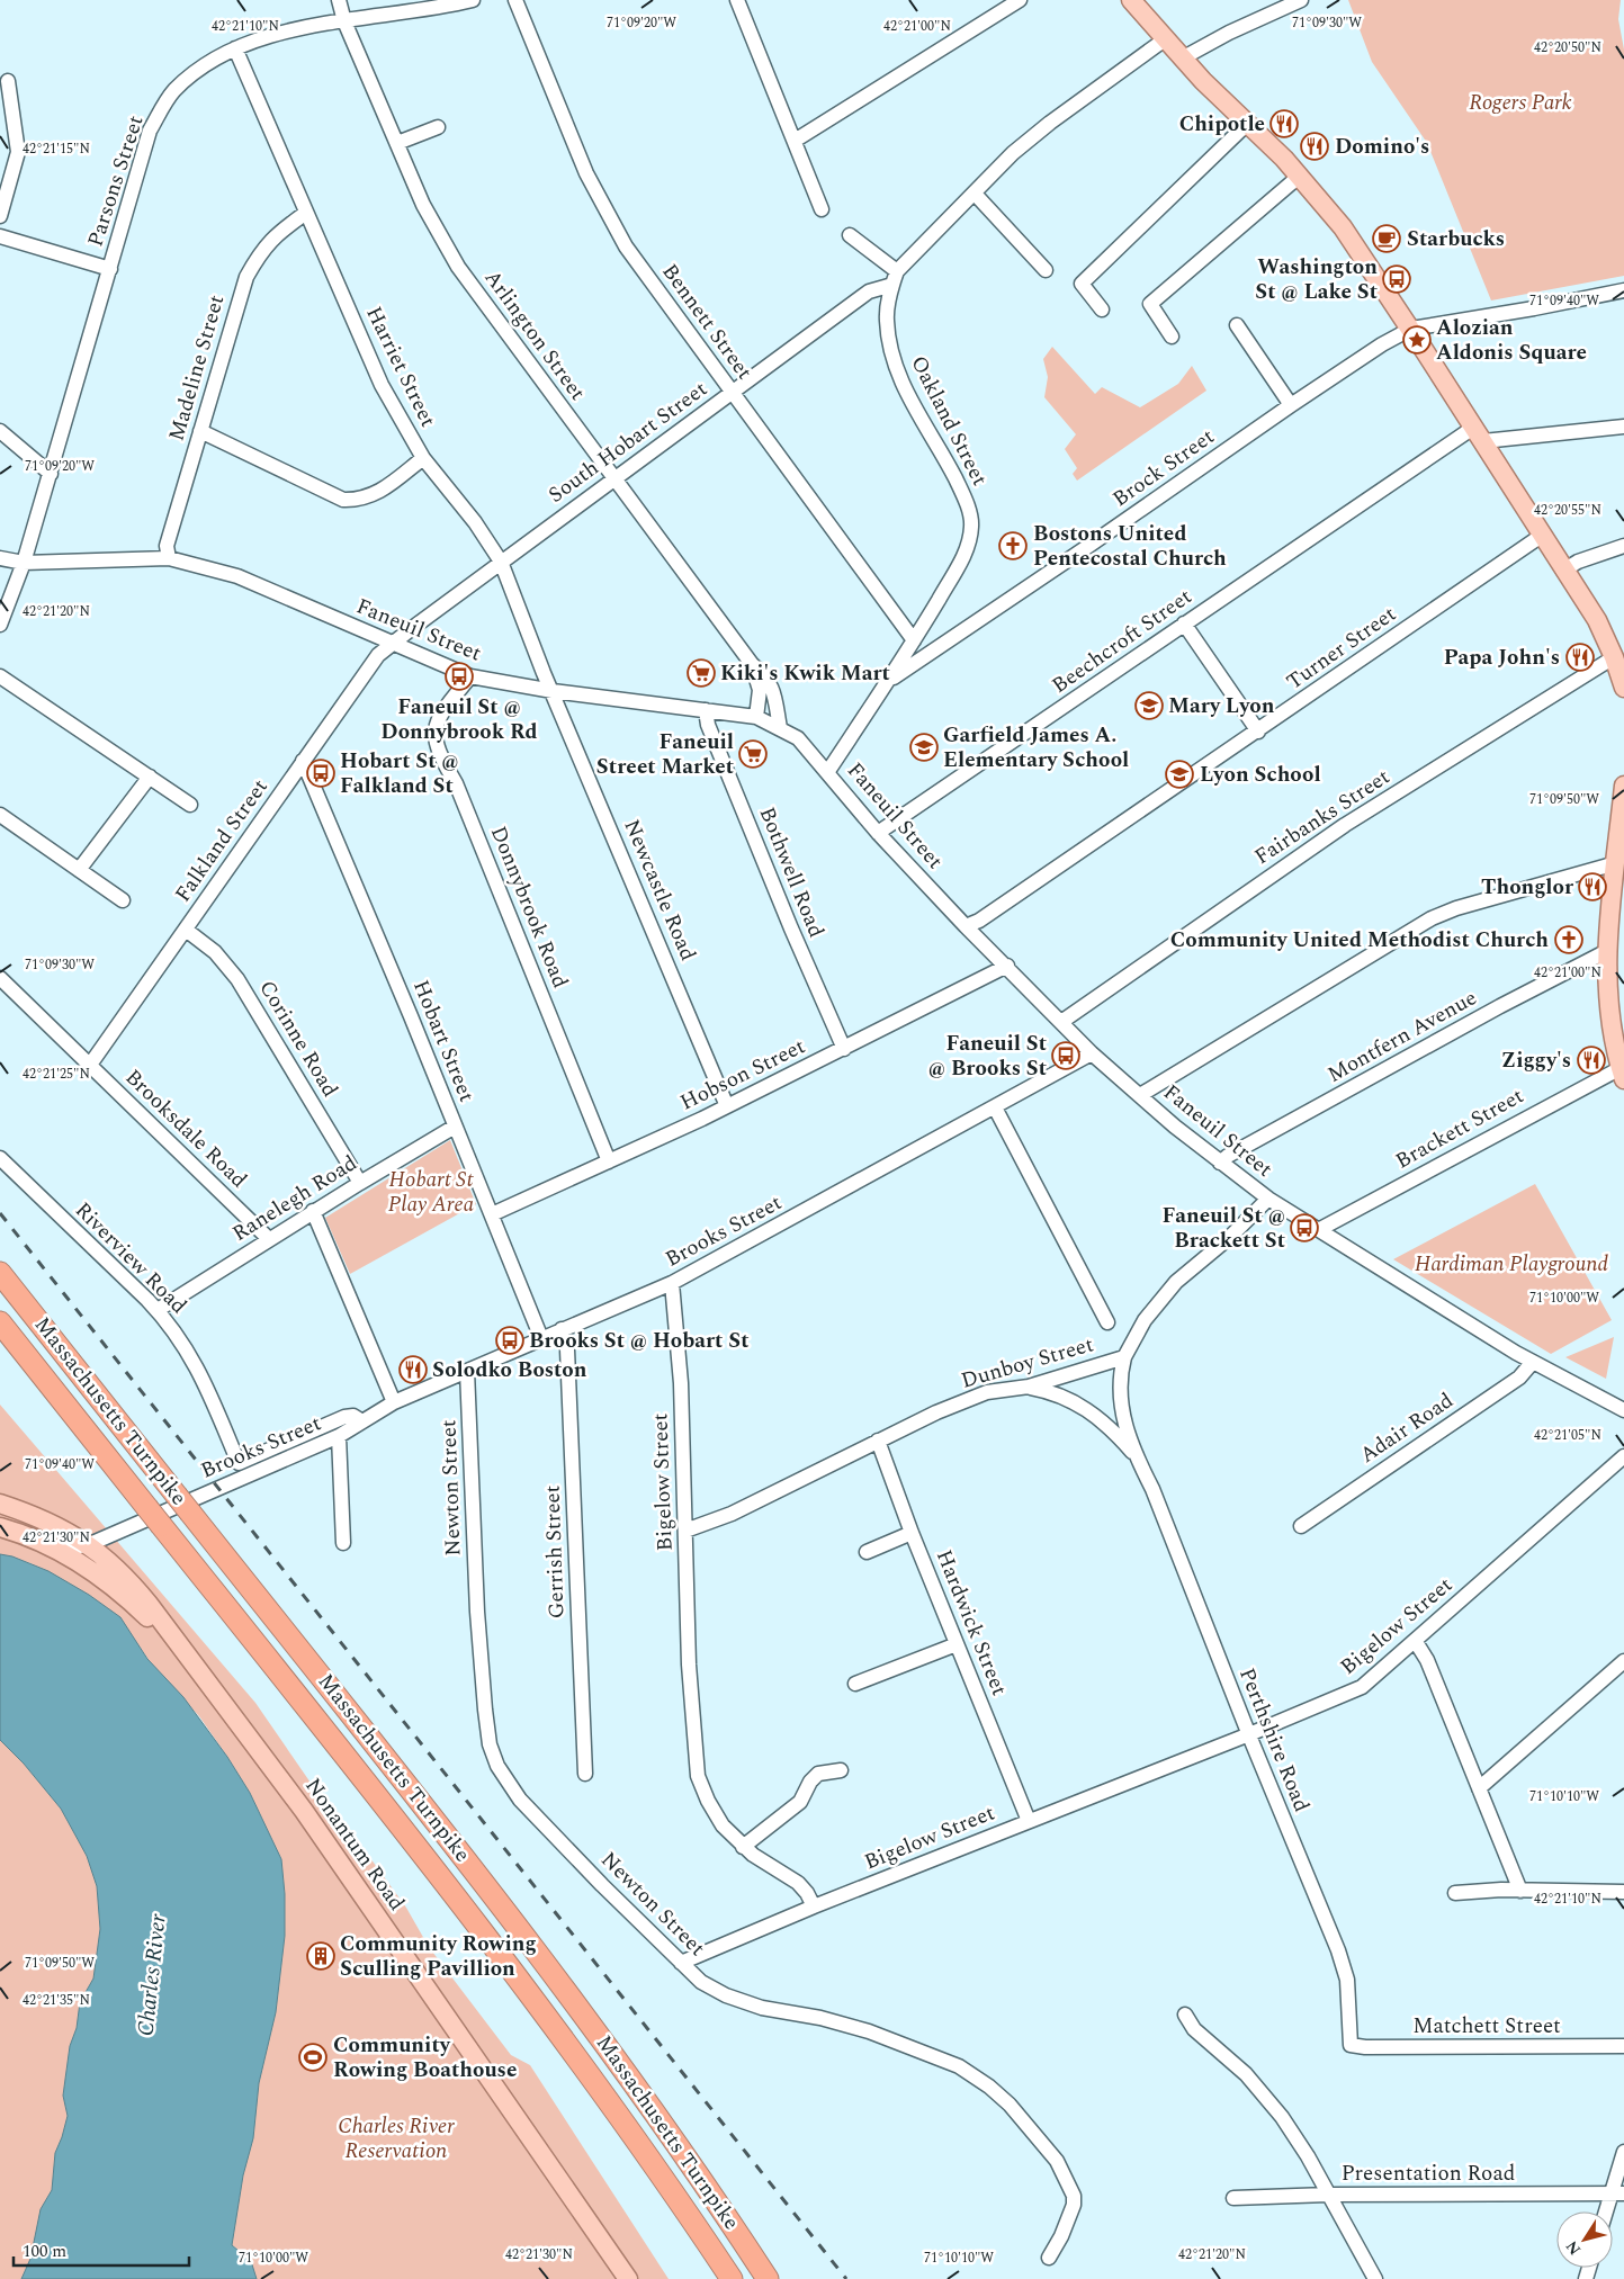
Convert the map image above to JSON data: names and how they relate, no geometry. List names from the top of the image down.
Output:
{
  "streets": {
    "highway": ["Massachusetts Turnpike"],
    "main road": ["Nonantum Road"],
    "street": [
      "Parsons Street",
      "Bennett Street",
      "Arlington Street",
      "Harriet Street",
      "Madeline Street",
      "Oakland Street",
      "South Hobart Street",
      "Brock Street",
      "Faneuil Street",
      "Beechcroft Street",
      "Turner Street",
      "Fairbanks Street",
      "Falkland Street",
      "Bothwell Road",
      "Newcastle Road",
      "Donnybrook Road",
      "Montfern Avenue",
      "Corinne Road",
      "Hobart Street",
      "Hobson Street",
      "Brooksdale Road",
      "Brackett Street",
      "Ranelegh Road",
      "Brooks Street",
      "Riverview Road",
      "Dunboy Street",
      "Adair Road",
      "Bigelow Street",
      "Newton Street",
      "Gerrish Street",
      "Hardwick Street",
      "Perthshire Road",
      "Matchett Street",
      "Presentation Road"
    ]
  },
  "crossings": [
    ["Parsons Street", "Arlington Street"],
    ["Parsons Street", "Harriet Street"],
    ["Parsons Street", "Faneuil Street"],
    ["Bennett Street", "Oakland Street"],
    ["Bennett Street", "South Hobart Street"],
    ["Arlington Street", "South Hobart Street"],
    ["Arlington Street", "Faneuil Street"],
    ["Harriet Street", "Madeline Street"],
    ["Harriet Street", "South Hobart Street"],
    ["Harriet Street", "Faneuil Street"],
    ["Harriet Street", "Newcastle Road"],
    ["Madeline Street", "Faneuil Street"],
    ["Oakland Street", "South Hobart Street"],
    ["Oakland Street", "Brock Street"],
    ["Oakland Street", "Faneuil Street"],
    ["South Hobart Street", "Faneuil Street"],
    ["South Hobart Street", "Falkland Street"],
    ["Faneuil Street", "Beechcroft Street"],
    ["Faneuil Street", "Turner Street"],
    ["Faneuil Street", "Fairbanks Street"],
    ["Faneuil Street", "Falkland Street"],
    ["Faneuil Street", "Bothwell Road"],
    ["Faneuil Street", "Newcastle Road"],
    ["Faneuil Street", "Donnybrook Road"],
    ["Faneuil Street", "Montfern Avenue"],
    ["Faneuil Street", "Hobson Street"],
    ["Faneuil Street", "Brackett Street"],
    ["Faneuil Street", "Brooks Street"],
    ["Faneuil Street", "Dunboy Street"],
    ["Faneuil Street", "Adair Road"],
    ["Falkland Street", "Corinne Road"],
    ["Falkland Street", "Hobart Street"],
    ["Falkland Street", "Brooksdale Road"],
    ["Bothwell Road", "Hobson Street"],
    ["Newcastle Road", "Hobson Street"],
    ["Donnybrook Road", "Hobson Street"],
    ["Corinne Road", "Ranelegh Road"],
    ["Hobart Street", "Hobson Street"],
    ["Hobart Street", "Ranelegh Road"],
    ["Hobart Street", "Brooks Street"],
    ["Brooksdale Road", "Ranelegh Road"],
    ["Ranelegh Road", "Riverview Road"],
    ["Brooks Street", "Riverview Road"],
    ["Brooks Street", "Bigelow Street"],
    ["Brooks Street", "Newton Street"],
    ["Brooks Street", "Gerrish Street"],
    ["Brooks Street", "Nonantum Road"],
    ["Dunboy Street", "Bigelow Street"],
    ["Dunboy Street", "Hardwick Street"],
    ["Dunboy Street", "Perthshire Road"],
    ["Bigelow Street", "Hardwick Street"],
    ["Bigelow Street", "Perthshire Road"],
    ["Perthshire Road", "Matchett Street"]
  ],
  "water": ["Charles River"],
  "parks": [
    "Rogers Park",
    "Hobart St Play Area",
    "Hardiman Playground",
    "Charles River Reservation"
  ],
  "places": {
    "restaurant": [
      "Chipotle",
      "Domino's",
      "Papa John's",
      "Thonglor",
      "Ziggy's",
      "Solodko Boston"
    ],
    "cafe": ["Starbucks"],
    "bus stop": [
      "Washington St @ Lake St",
      "Faneuil St @ Donnybrook Rd",
      "Hobart St @ Falkland St",
      "Faneuil St @ Brooks St",
      "Faneuil St @ Brackett St",
      "Brooks St @ Hobart St"
    ],
    "place": ["Alozian Aldonis Square"],
    "church": ["Bostons United Pentecostal Church", "Community United Methodist Church"],
    "supermarket": ["Kiki's Kwik Mart", "Faneuil Street Market"],
    "school or university": ["Mary Lyon", "Garfield James A. Elementary School", "Lyon School"],
    "building": ["Community Rowing Sculling Pavillion"],
    "sports": ["Community Rowing Boathouse"]
  },
  "scale_bar": "100 m",
  "north": "bottom left",
  "coordinates": [
    "71°09'20\"W",
    "71°09'30\"W",
    "42°21'10\"N",
    "42°21'00\"N",
    "42°20'50\"N",
    "42°21'15\"N",
    "71°09'40\"W",
    "42°20'55\"N",
    "42°21'20\"N",
    "71°09'50\"W",
    "42°21'25\"N",
    "71°10'00\"W",
    "42°21'05\"N",
    "42°21'30\"N",
    "71°10'10\"W",
    "42°21'35\"N"
  ]
}
